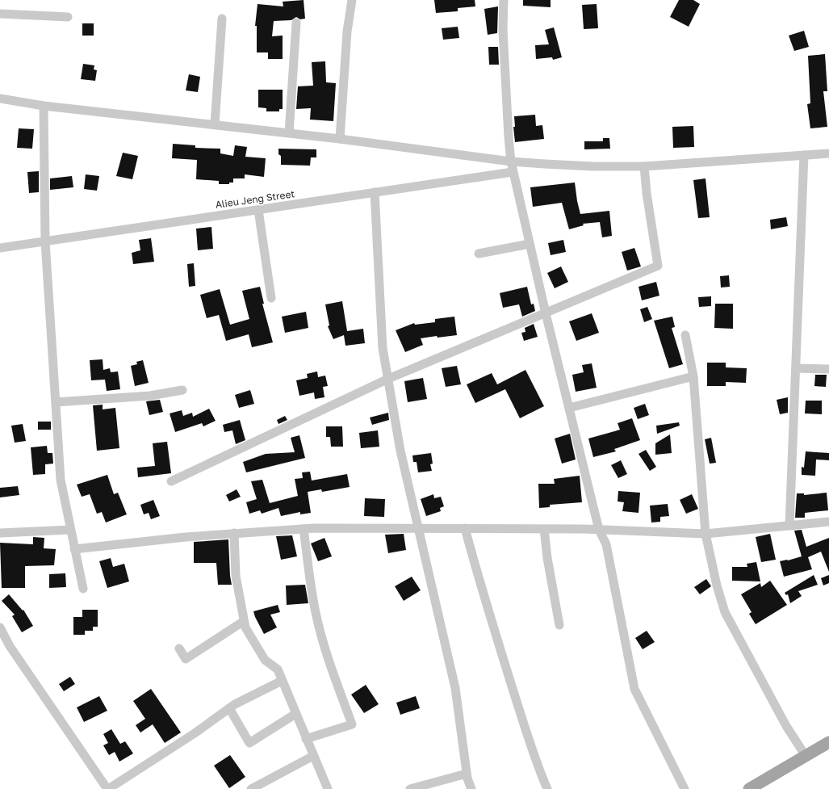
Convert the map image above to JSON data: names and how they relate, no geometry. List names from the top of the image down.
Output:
{
  "streets": {
    "street": ["Alieu Jeng Street"]
  }
}
